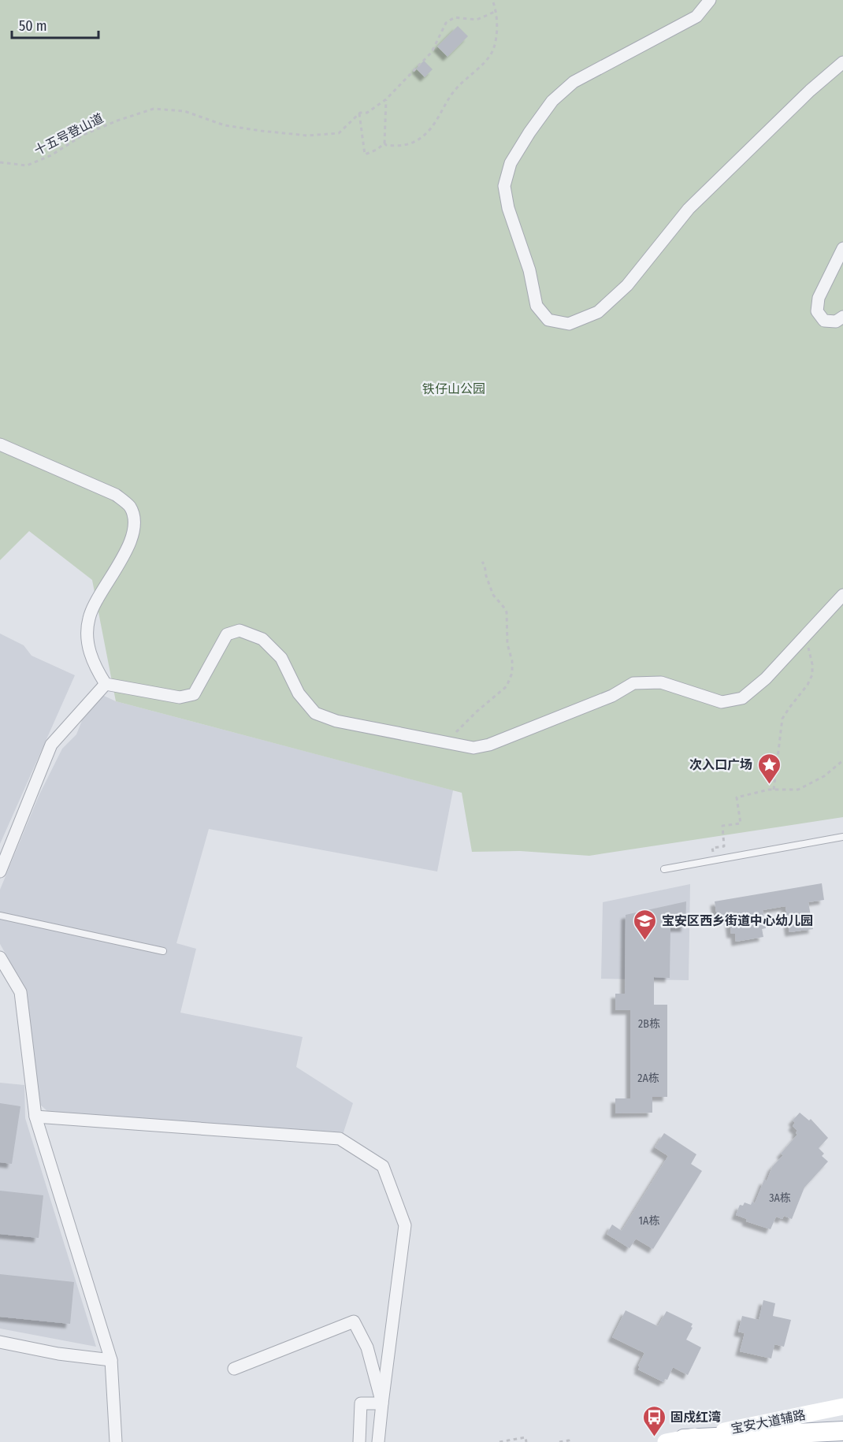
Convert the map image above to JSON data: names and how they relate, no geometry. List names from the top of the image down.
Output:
{
  "streets": {
    "main road": ["宝安大道辅路"],
    "path": ["十五号登山道"]
  },
  "parks": ["铁仔山公园"],
  "places": {
    "place": ["次入口广场"],
    "school or university": ["宝安区西乡街道中心幼儿园"],
    "bus stop": ["固戍红湾"]
  },
  "house_numbers": [
    "2B栋",
    "2A栋",
    "3A栋",
    "1A栋"
  ],
  "scale_bar": "50 m"
}
